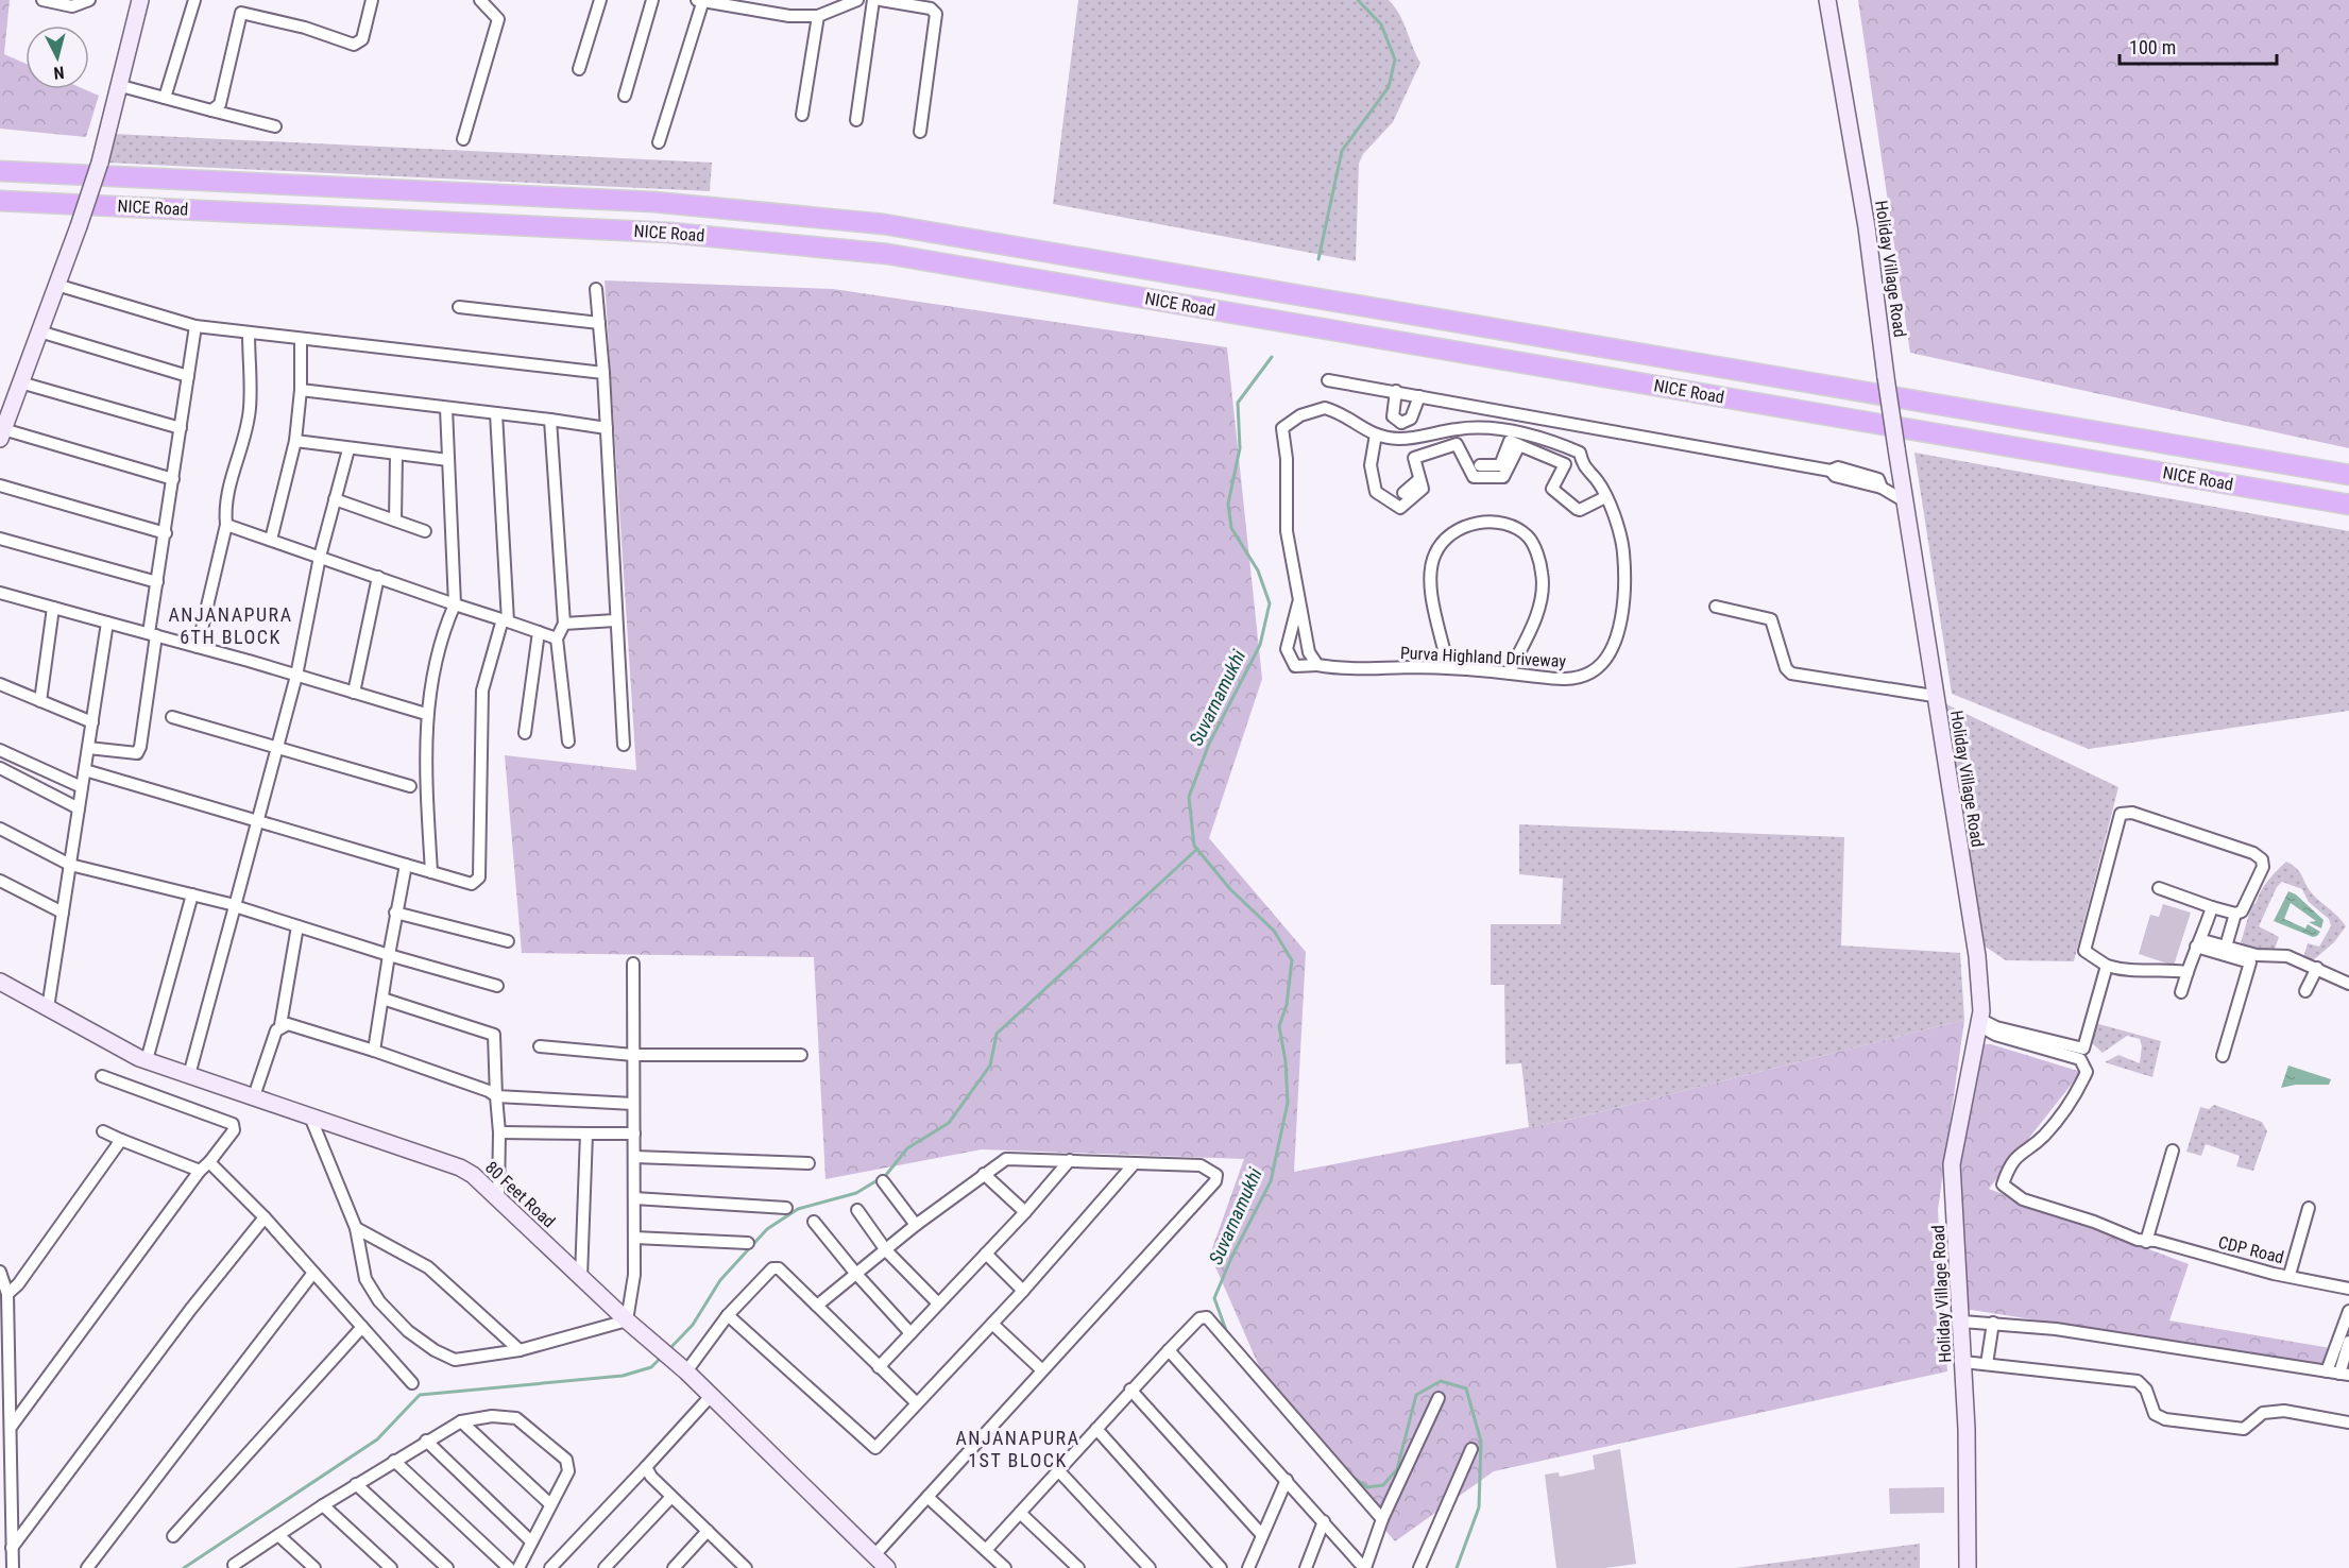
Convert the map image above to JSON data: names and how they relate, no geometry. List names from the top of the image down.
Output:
{
  "streets": {
    "highway": ["NICE Road"],
    "street": [
      "Holiday Village Road",
      "Purva Highland Driveway",
      "80 Feet Road",
      "CDP Road"
    ]
  },
  "crossings": [
    ["Holiday Village Road", "CDP Road"]
  ],
  "districts": ["ANJANAPURA 6TH BLOCK", "ANJANAPURA 1ST BLOCK"],
  "water": ["Suvarnamukhi"],
  "scale_bar": "100 m",
  "north": "bottom"
}
